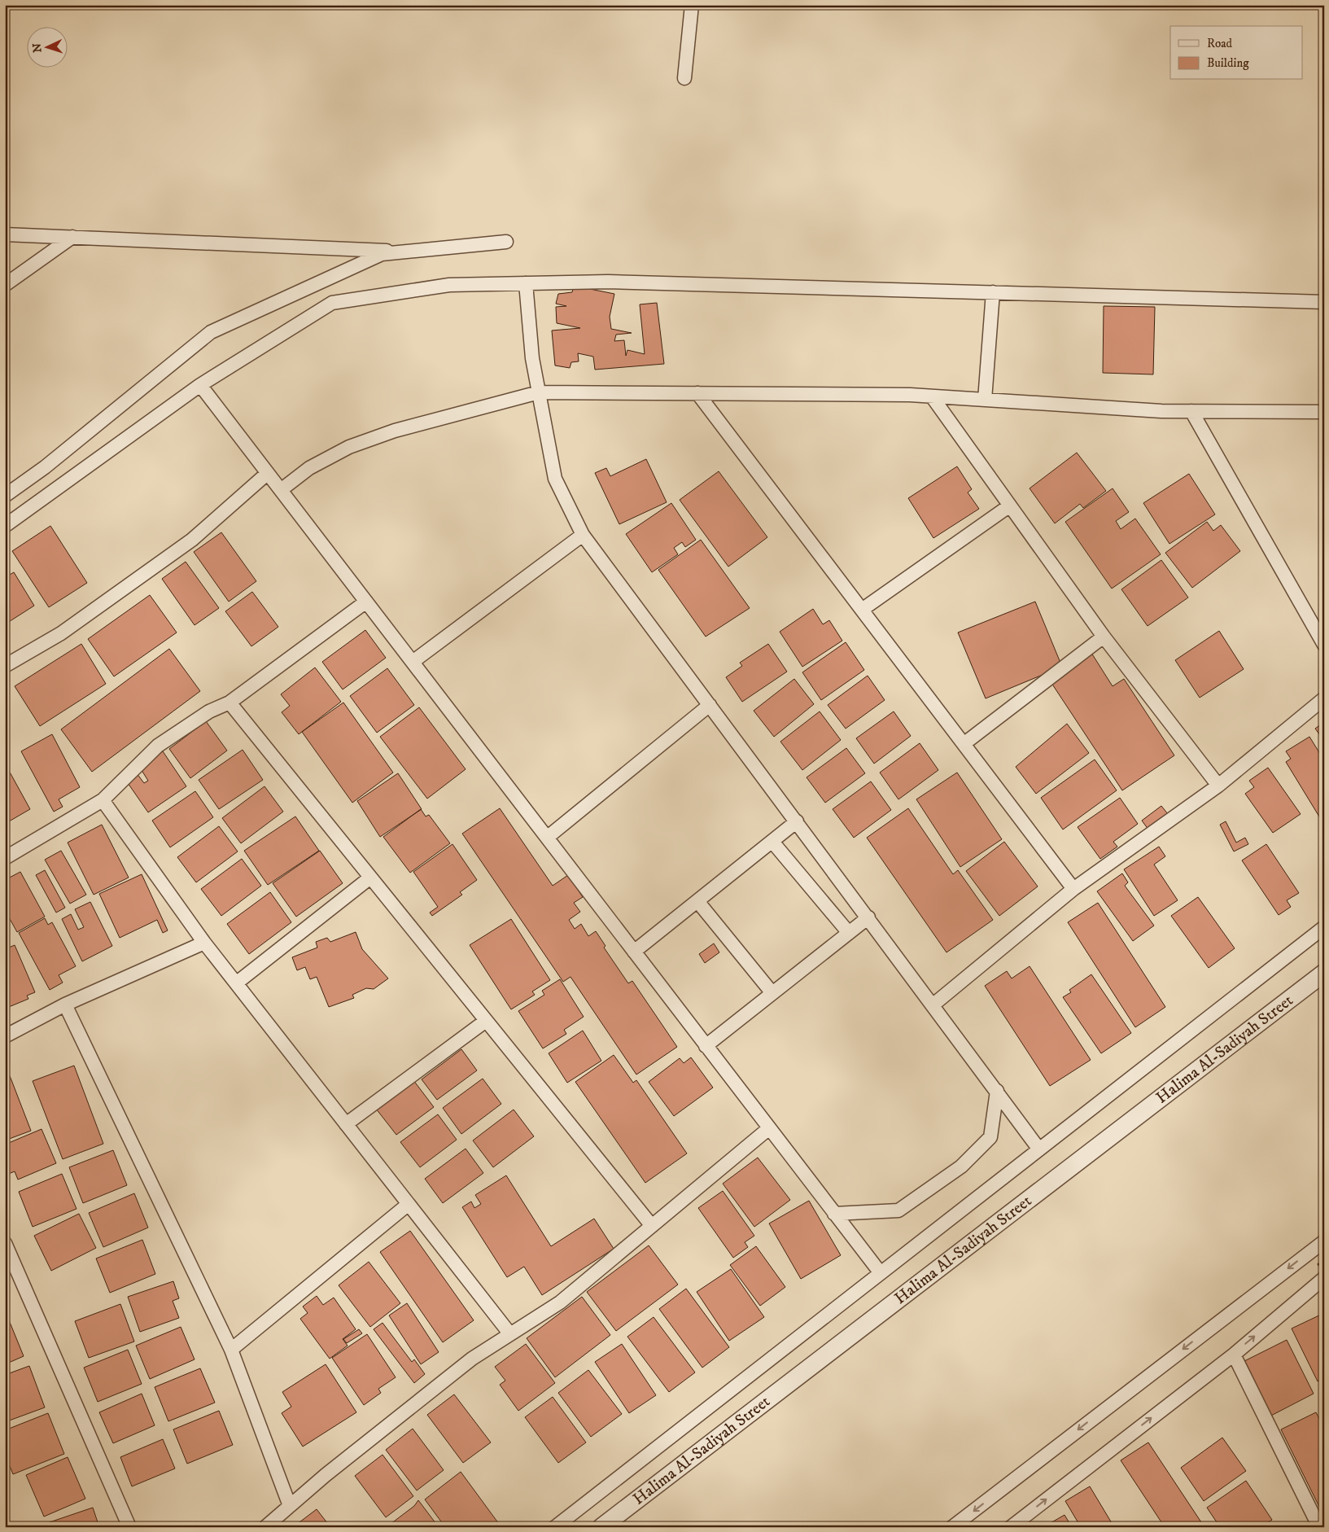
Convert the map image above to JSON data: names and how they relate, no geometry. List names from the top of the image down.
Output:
{
  "streets": {
    "street": ["Halima Al-Sadiyah Street"]
  },
  "legend": ["Road", "Building"],
  "north": "left"
}
